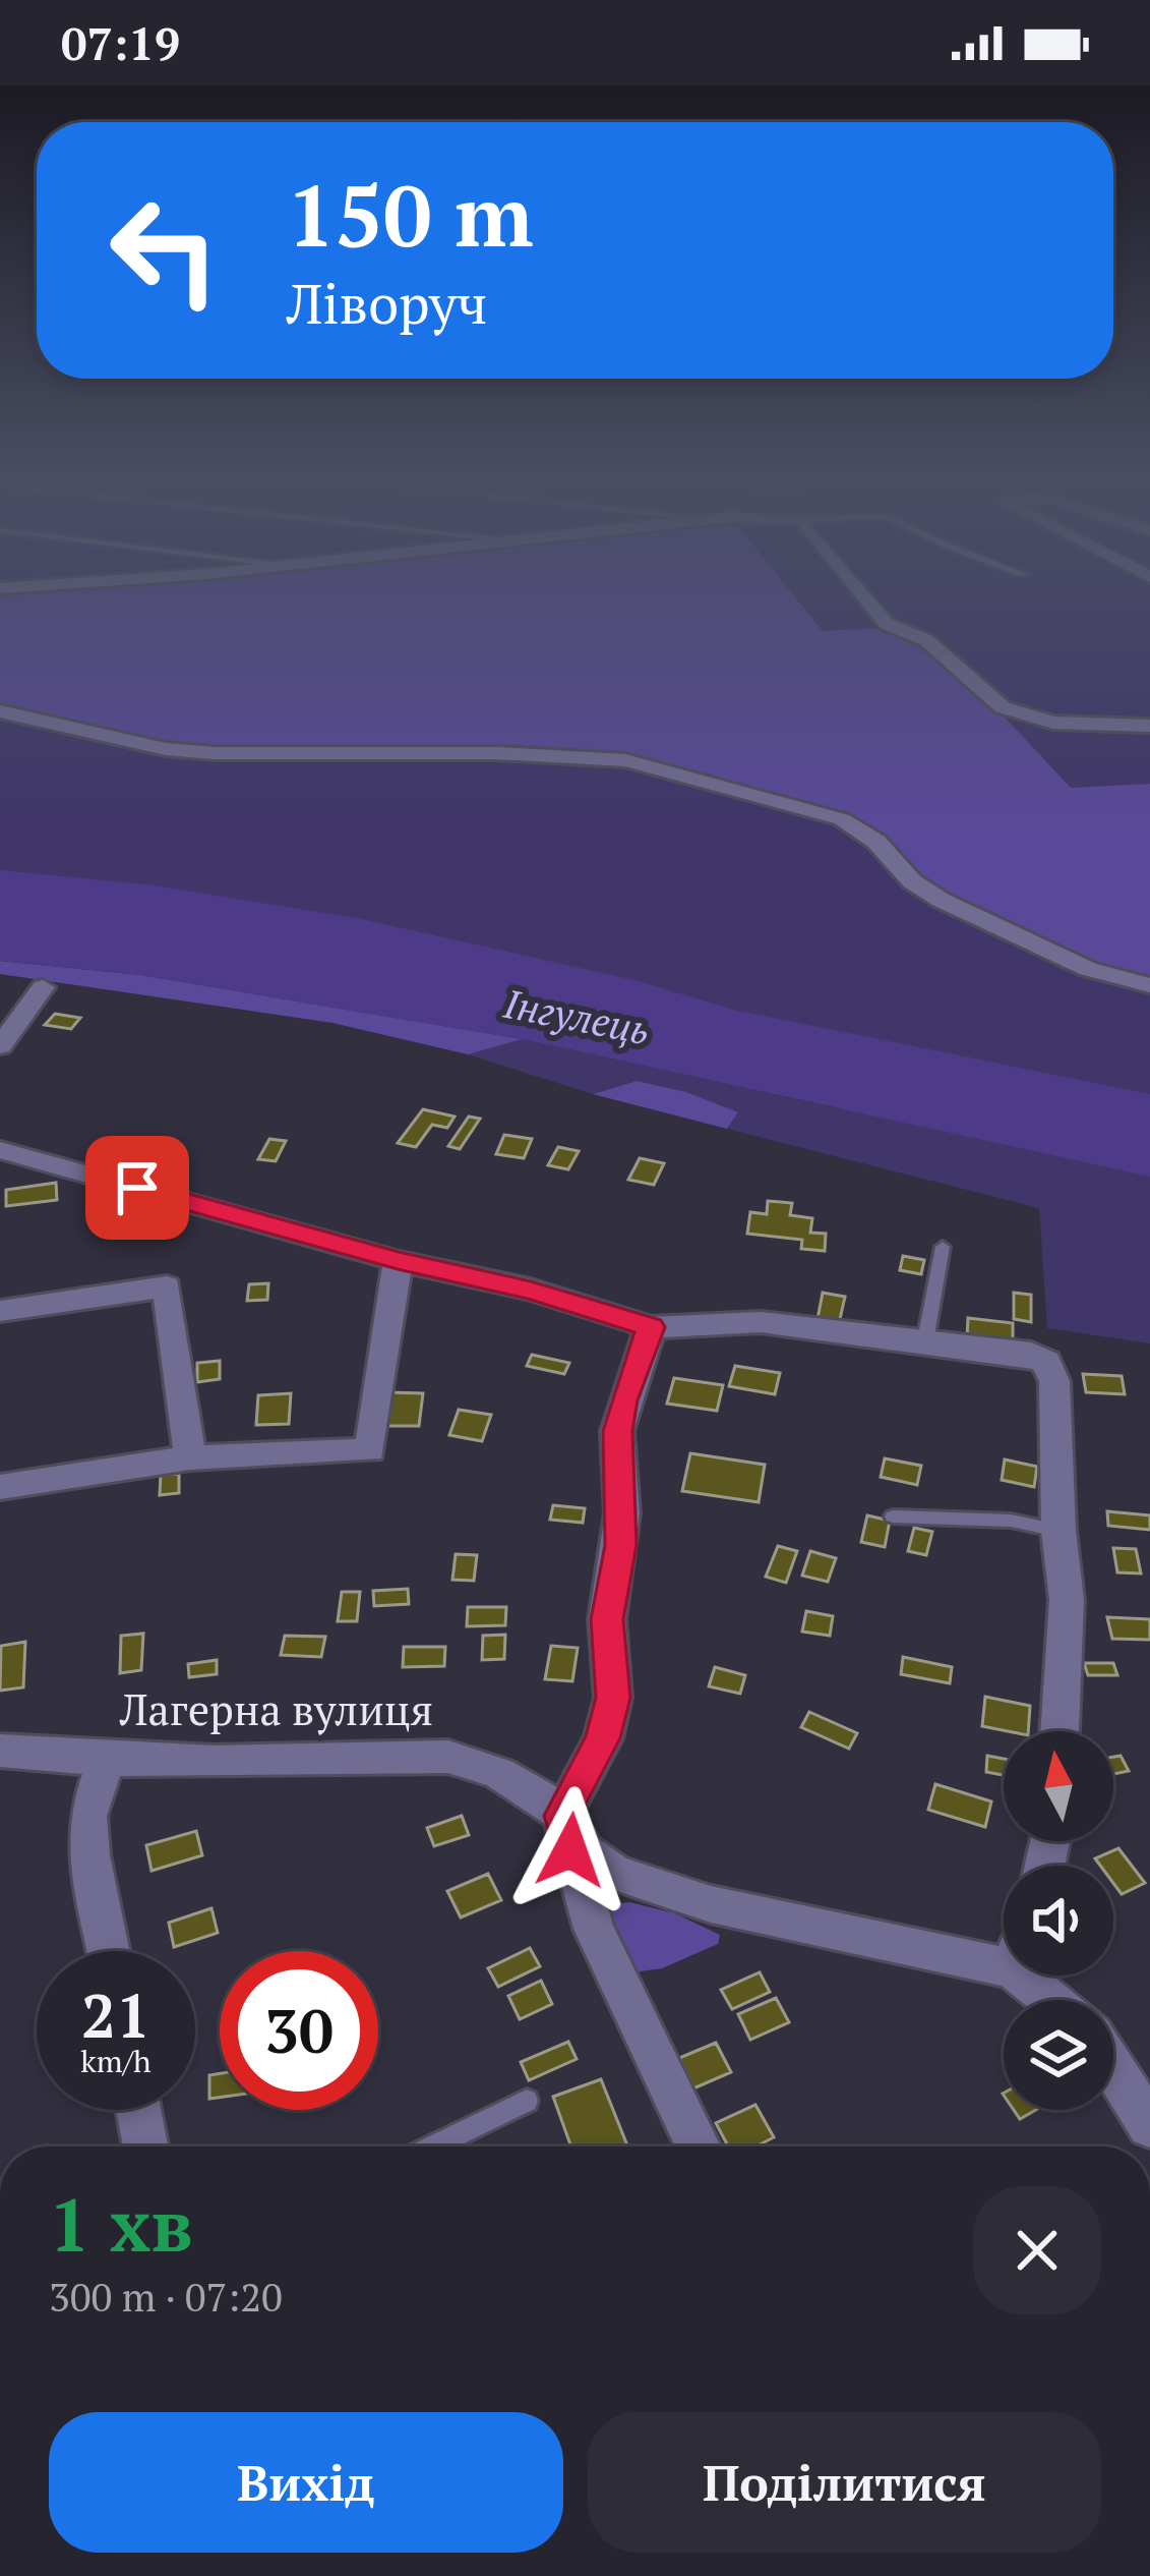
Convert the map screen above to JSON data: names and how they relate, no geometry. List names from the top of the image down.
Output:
{
  "streets": {
    "street": ["Лагерна вулиця"]
  },
  "water": ["Інгулець"],
  "north": "top",
  "page": {
    "status": "07:19",
    "turn": ["150 m", "Ліворуч"],
    "speed": "21 km/h",
    "limit": "30",
    "heading": ["1 хв", "300 m · 07:20"],
    "buttons": ["Вихід", "Поділитися"]
  }
}
